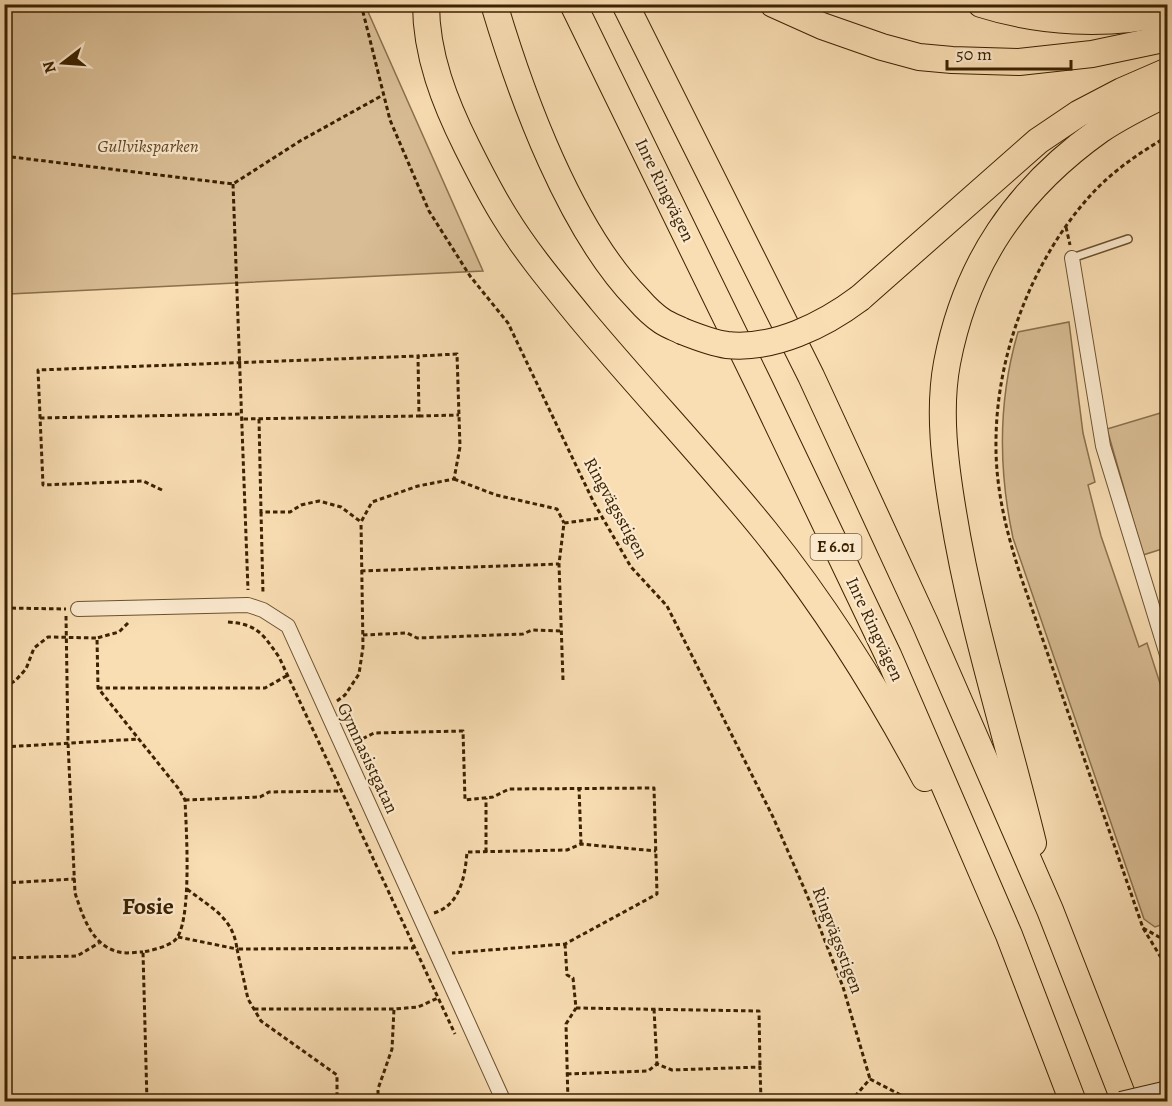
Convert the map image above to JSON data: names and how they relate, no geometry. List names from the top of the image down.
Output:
{
  "streets": {
    "highway": ["Inre Ringvägen", "E 6.01"],
    "street": ["Gymnasistgatan"],
    "path": ["Ringvägsstigen"]
  },
  "districts": ["Fosie"],
  "parks": ["Gullviksparken"],
  "scale_bar": "50 m",
  "north": "left"
}
